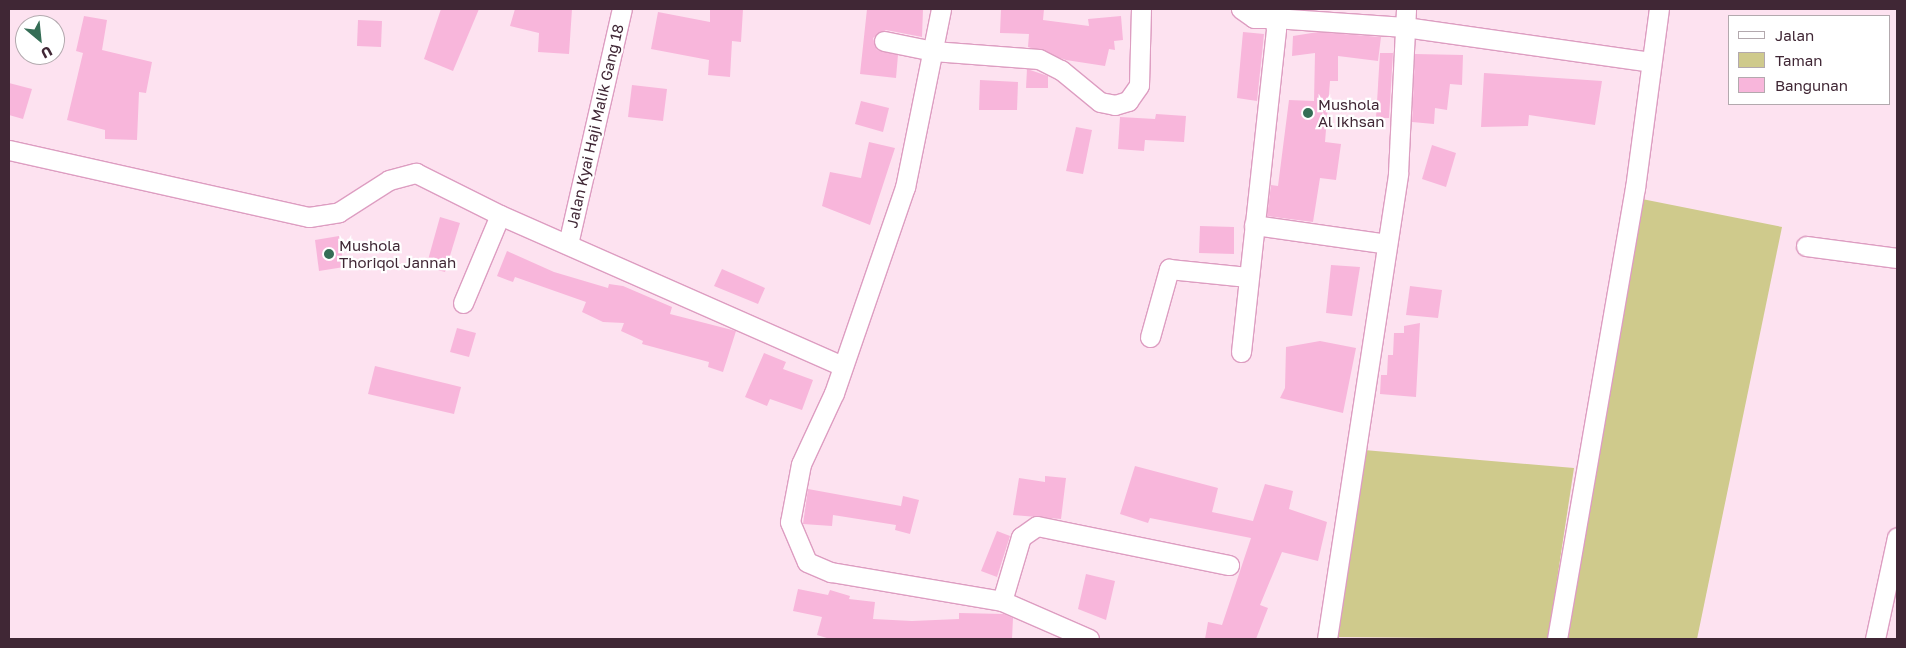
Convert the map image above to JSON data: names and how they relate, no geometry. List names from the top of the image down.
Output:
{
  "streets": {
    "street": ["Jalan Kyai Haji Malik Gang 18"]
  },
  "places": ["Mushola Al Ikhsan", "Mushola Thoriqol Jannah"],
  "legend": ["Jalan", "Taman", "Bangunan"],
  "north": "bottom right"
}
